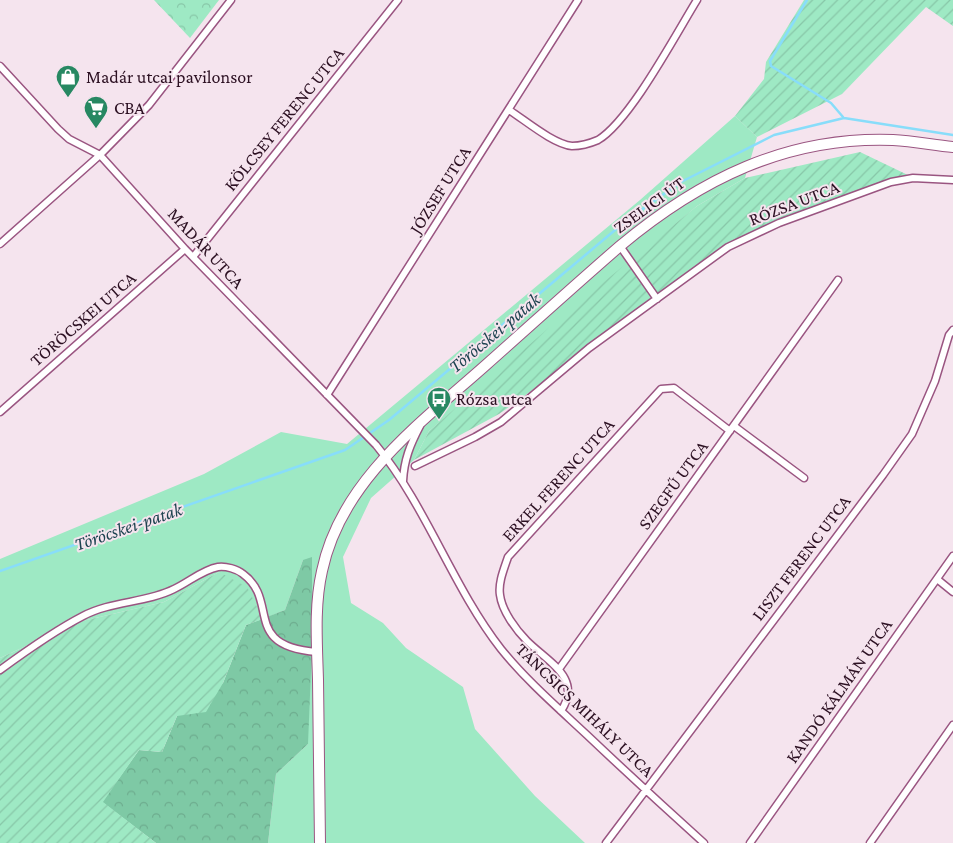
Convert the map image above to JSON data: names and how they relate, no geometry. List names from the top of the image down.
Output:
{
  "streets": {
    "main road": ["ZSELICI ÚT"],
    "street": [
      "KÖLCSEY FERENC UTCA",
      "JÓZSEF UTCA",
      "RÓZSA UTCA",
      "MADÁR UTCA",
      "TÖRÖCSKEI UTCA",
      "ERKEL FERENC UTCA",
      "SZEGFŰ UTCA",
      "LISZT FERENC UTCA",
      "KANDÓ KÁLMÁN UTCA",
      "TÁNCSICS MIHÁLY UTCA"
    ]
  },
  "crossings": [
    ["KÖLCSEY FERENC UTCA", "MADÁR UTCA"],
    ["JÓZSEF UTCA", "MADÁR UTCA"],
    ["ZSELICI ÚT", "MADÁR UTCA"],
    ["ZSELICI ÚT", "TÁNCSICS MIHÁLY UTCA"],
    ["MADÁR UTCA", "TÖRÖCSKEI UTCA"],
    ["MADÁR UTCA", "TÁNCSICS MIHÁLY UTCA"],
    ["ERKEL FERENC UTCA", "SZEGFŰ UTCA"],
    ["LISZT FERENC UTCA", "TÁNCSICS MIHÁLY UTCA"]
  ],
  "water": ["Töröcskei-patak"],
  "places": {
    "shop": ["Madár utcai pavilonsor"],
    "supermarket": ["CBA"],
    "bus stop": ["Rózsa utca"]
  }
}
